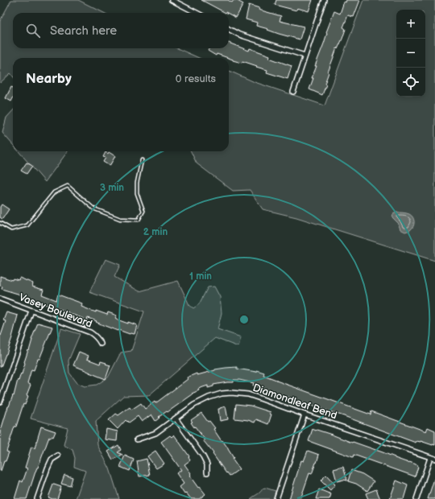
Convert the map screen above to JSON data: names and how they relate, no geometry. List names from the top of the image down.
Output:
{
  "streets": {
    "street": ["Vasey Boulevard", "Diamondleaf Bend"]
  },
  "page": {
    "map_buttons": ["+", "−"],
    "search": "Search here",
    "heading": ["Nearby", "0 results"]
  },
  "rings": ["3 min", "2 min", "1 min"]
}
